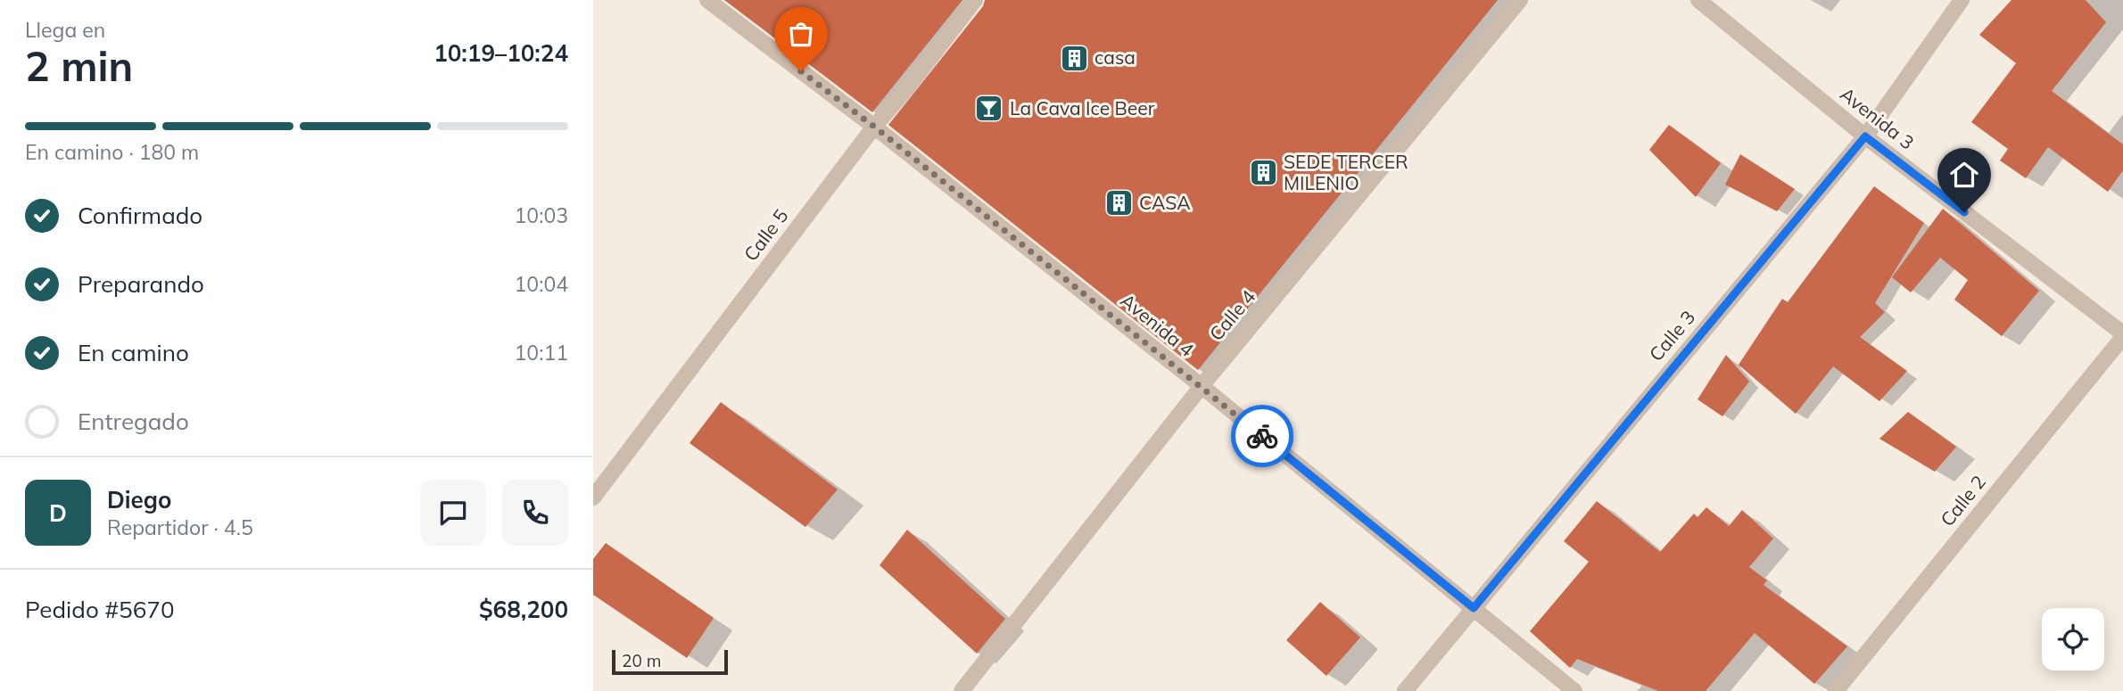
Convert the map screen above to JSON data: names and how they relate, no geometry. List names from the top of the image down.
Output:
{
  "streets": {
    "street": [
      "Avenida 3",
      "Calle 5",
      "Calle 4",
      "Avenida 4",
      "Calle 3",
      "Calle 2"
    ]
  },
  "crossings": [
    ["Avenida 3", "Calle 3"],
    ["Avenida 3", "Calle 2"],
    ["Calle 5", "Avenida 4"],
    ["Calle 4", "Avenida 4"],
    ["Avenida 4", "Calle 3"]
  ],
  "places": {
    "building": ["casa", "SEDE TERCER MILENIO", "CASA"],
    "bar": ["La Cava Ice Beer"]
  },
  "scale_bar": "20 m",
  "page": {
    "heading": ["2 min", "Llega en", "10:19–10:24"],
    "panel": [
      "Diego",
      "Repartidor · 4.5",
      "Pedido #5670",
      "$68,200"
    ],
    "bar": "En camino · 180 m",
    "list": [
      ["Confirmado", "10:03"],
      ["Preparando", "10:04"],
      ["En camino", "10:11"],
      "Entregado"
    ],
    "round": "D",
    "scale": "20 m"
  }
}
